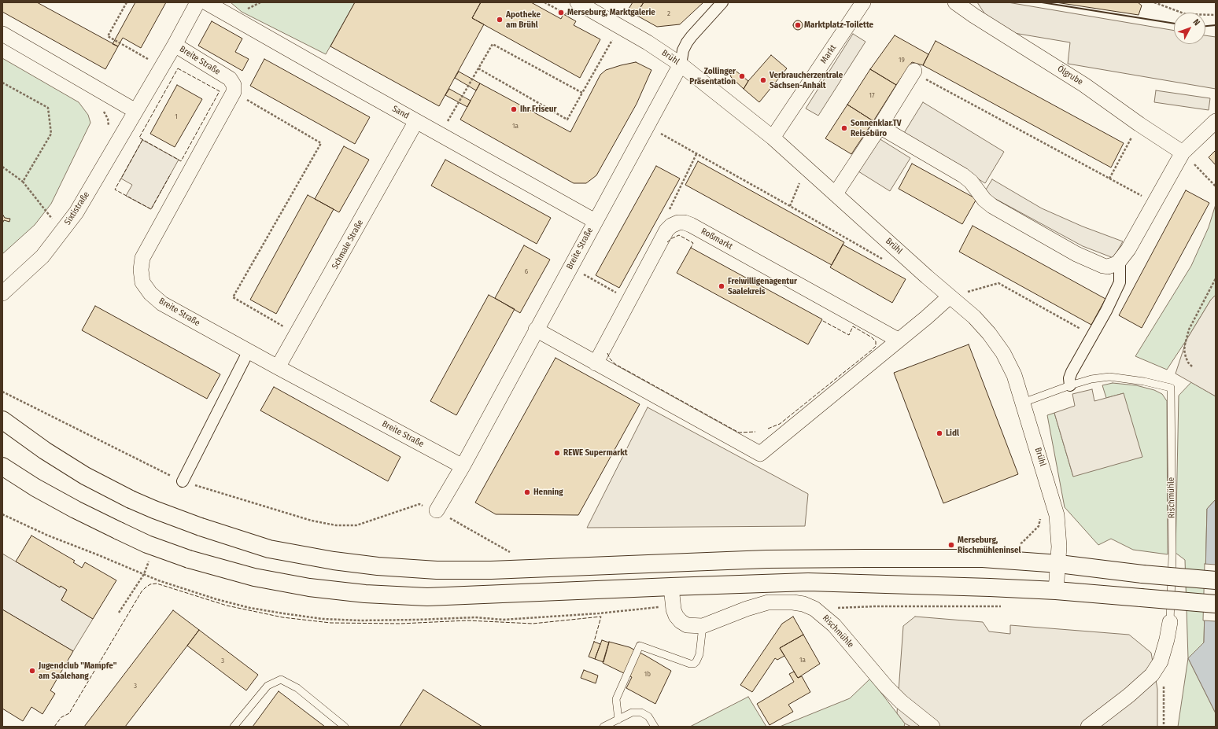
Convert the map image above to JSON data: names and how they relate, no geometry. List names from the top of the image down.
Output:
{
  "streets": {
    "street": [
      "Markt",
      "Brühl",
      "Breite Straße",
      "Ölgrube",
      "Sand",
      "Sixtistraße",
      "Roßmarkt",
      "Schmale Straße",
      "Rischmühle"
    ]
  },
  "crossings": [
    ["Markt", "Brühl"],
    ["Brühl", "Breite Straße"],
    ["Brühl", "Rischmühle"],
    ["Breite Straße", "Sand"],
    ["Breite Straße", "Sixtistraße"],
    ["Breite Straße", "Schmale Straße"],
    ["Sand", "Schmale Straße"]
  ],
  "places": [
    "Merseburg, Marktgalerie",
    "Apotheke am Brühl",
    "Marktplatz-Toilette",
    "Zollinger Präsentation",
    "Verbraucherzentrale Sachsen-Anhalt",
    "Ihr Friseur",
    "Sonnenklar.TV Reisebüro",
    "Freiwilligenagentur Saalekreis",
    "Lidl",
    "REWE Supermarkt",
    "Henning",
    "Merseburg, Rischmühleninsel",
    "Jugendclub \"Mampfe\" am Saalehang"
  ],
  "house_numbers": [
    "2",
    "19",
    "17",
    "1",
    "1a",
    "6",
    "1a",
    "3",
    "1b",
    "3"
  ],
  "north": "top right"
}
